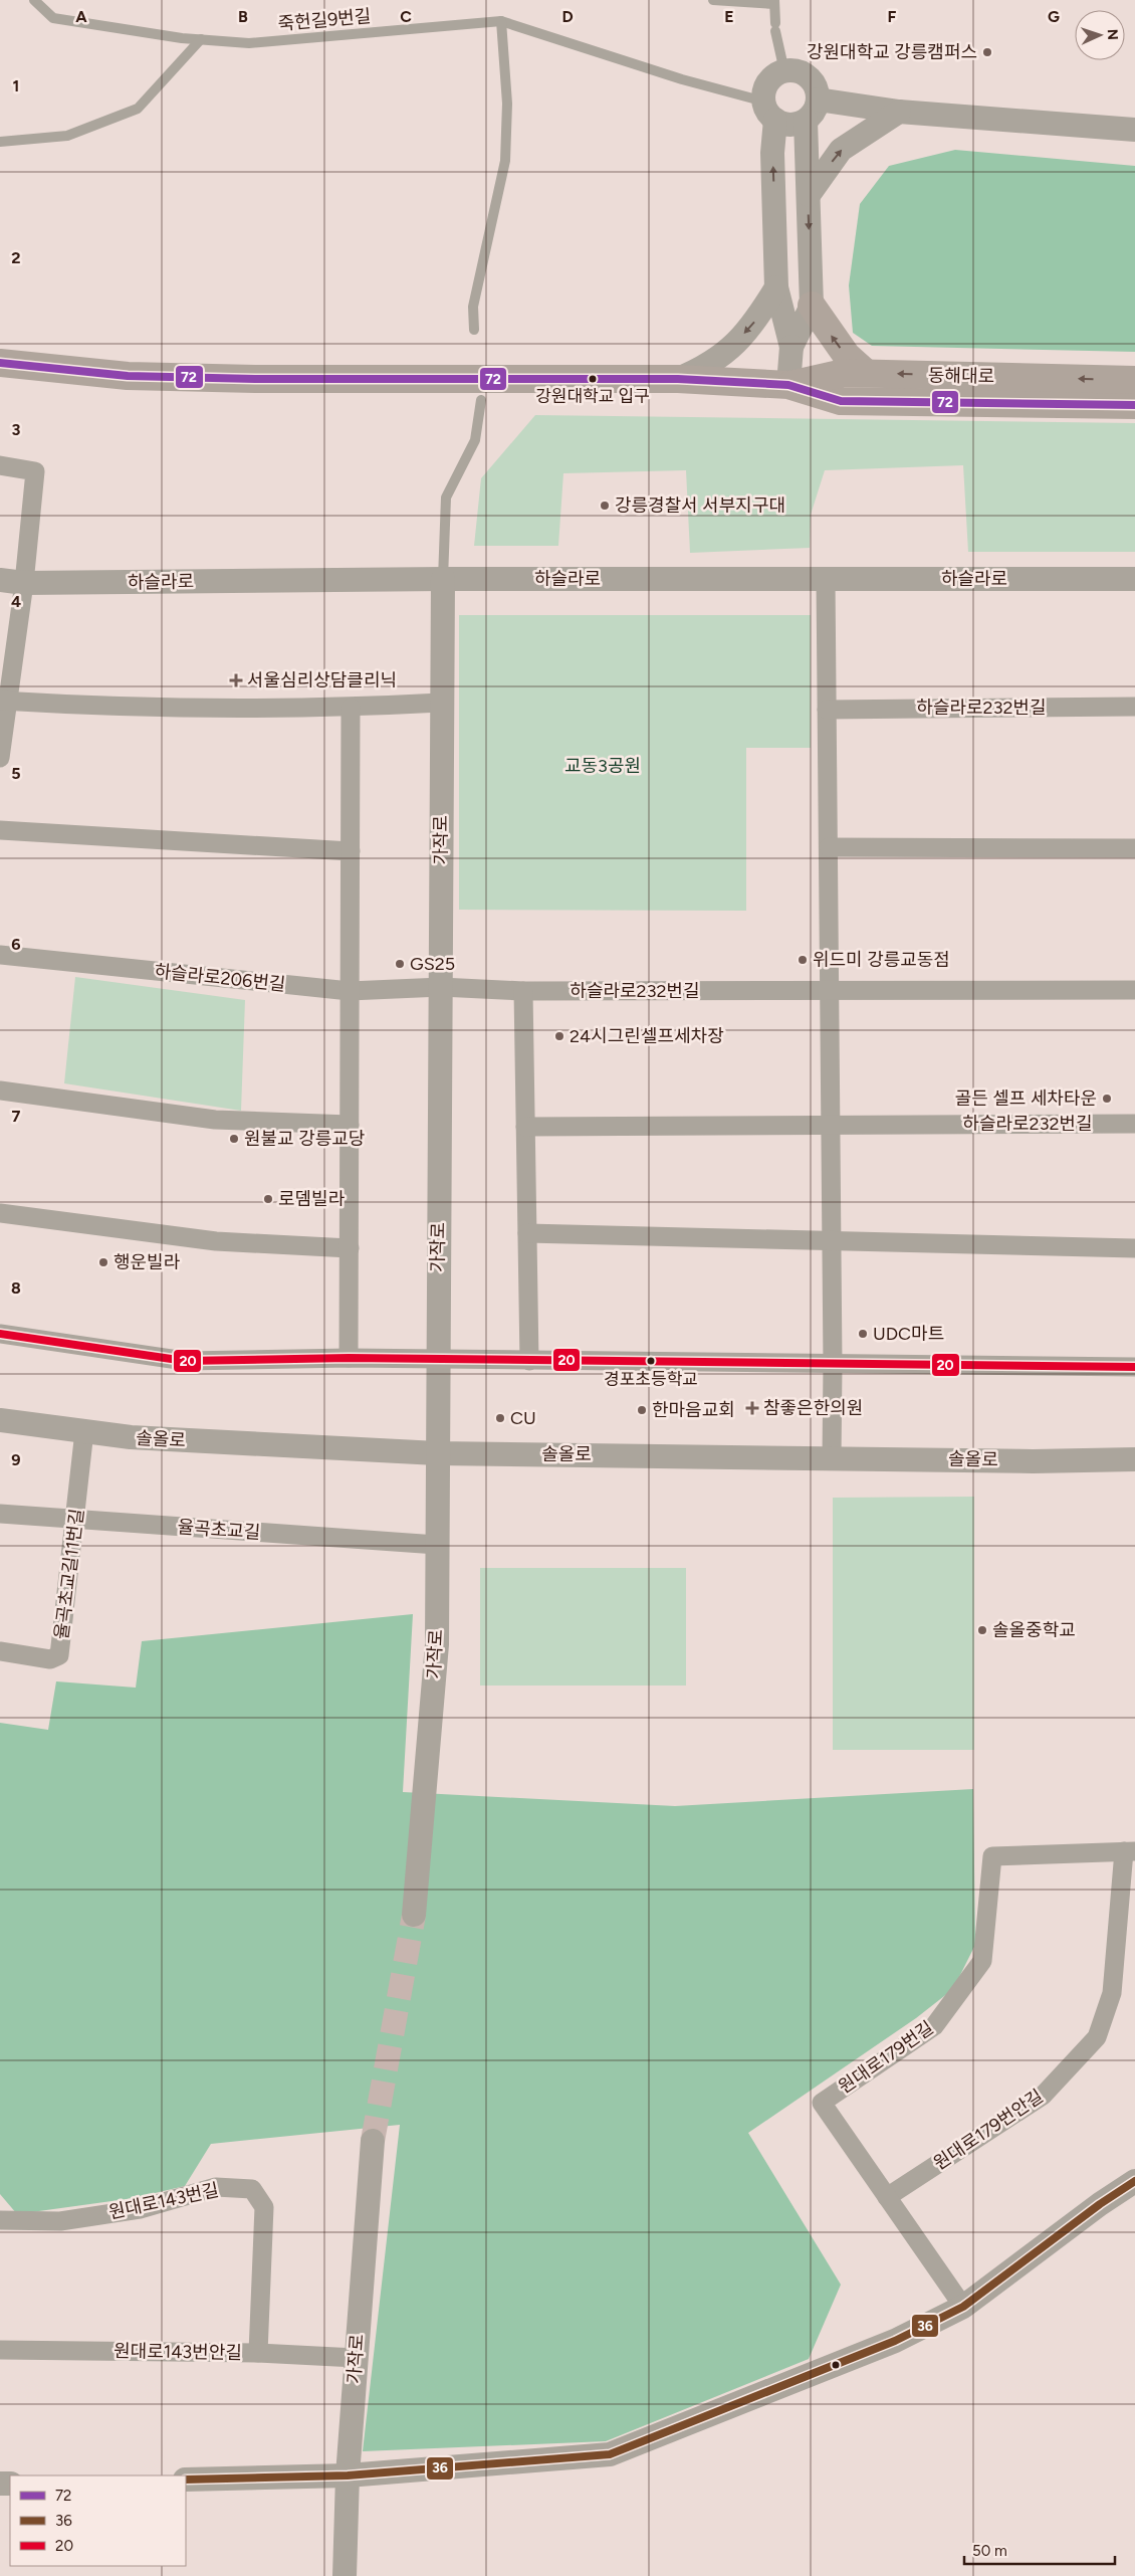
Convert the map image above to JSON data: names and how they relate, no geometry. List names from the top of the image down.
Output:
{
  "streets": {
    "main road": ["동해대로"],
    "street": [
      "하슬라로",
      "하슬라로232번길",
      "가작로",
      "하슬라로206번길",
      "솔올로",
      "율곡초교길",
      "율곡초교길11번길",
      "원대로179번길",
      "원대로179번안길",
      "원대로143번길",
      "원대로143번안길"
    ],
    "lane": ["죽헌길9번길"]
  },
  "crossings": [
    ["하슬라로", "가작로"],
    ["하슬라로232번길", "가작로"],
    ["하슬라로232번길", "하슬라로206번길"],
    ["가작로", "하슬라로206번길"],
    ["가작로", "솔올로"],
    ["가작로", "율곡초교길"],
    ["가작로", "원대로143번안길"],
    ["솔올로", "율곡초교길11번길"],
    ["율곡초교길", "율곡초교길11번길"],
    ["원대로179번길", "원대로179번안길"],
    ["원대로143번길", "원대로143번안길"]
  ],
  "parks": ["교동3공원"],
  "places": {
    "other": [
      "강원대학교 강릉캠퍼스",
      "강원대학교 입구",
      "강릉경찰서 서부지구대",
      "위드미 강릉교동점",
      "GS25",
      "24시그린셀프세차장",
      "골든 셀프 세차타운",
      "원불교 강릉교당",
      "로뎀빌라",
      "행운빌라",
      "UDC마트",
      "경포초등학교",
      "한마음교회",
      "CU",
      "솔올중학교"
    ],
    "health": ["서울심리상담클리닉", "참좋은한의원"]
  },
  "lines": ["transit line 72", "transit line 20", "transit line 36"],
  "legend": ["72", "36", "20"],
  "scale_bar": "50 m",
  "north": "right",
  "grid": {
    "columns": [
      "A",
      "B",
      "C",
      "D",
      "E",
      "F",
      "G"
    ],
    "rows": [
      "1",
      "2",
      "3",
      "4",
      "5",
      "6",
      "7",
      "8",
      "9"
    ]
  }
}
